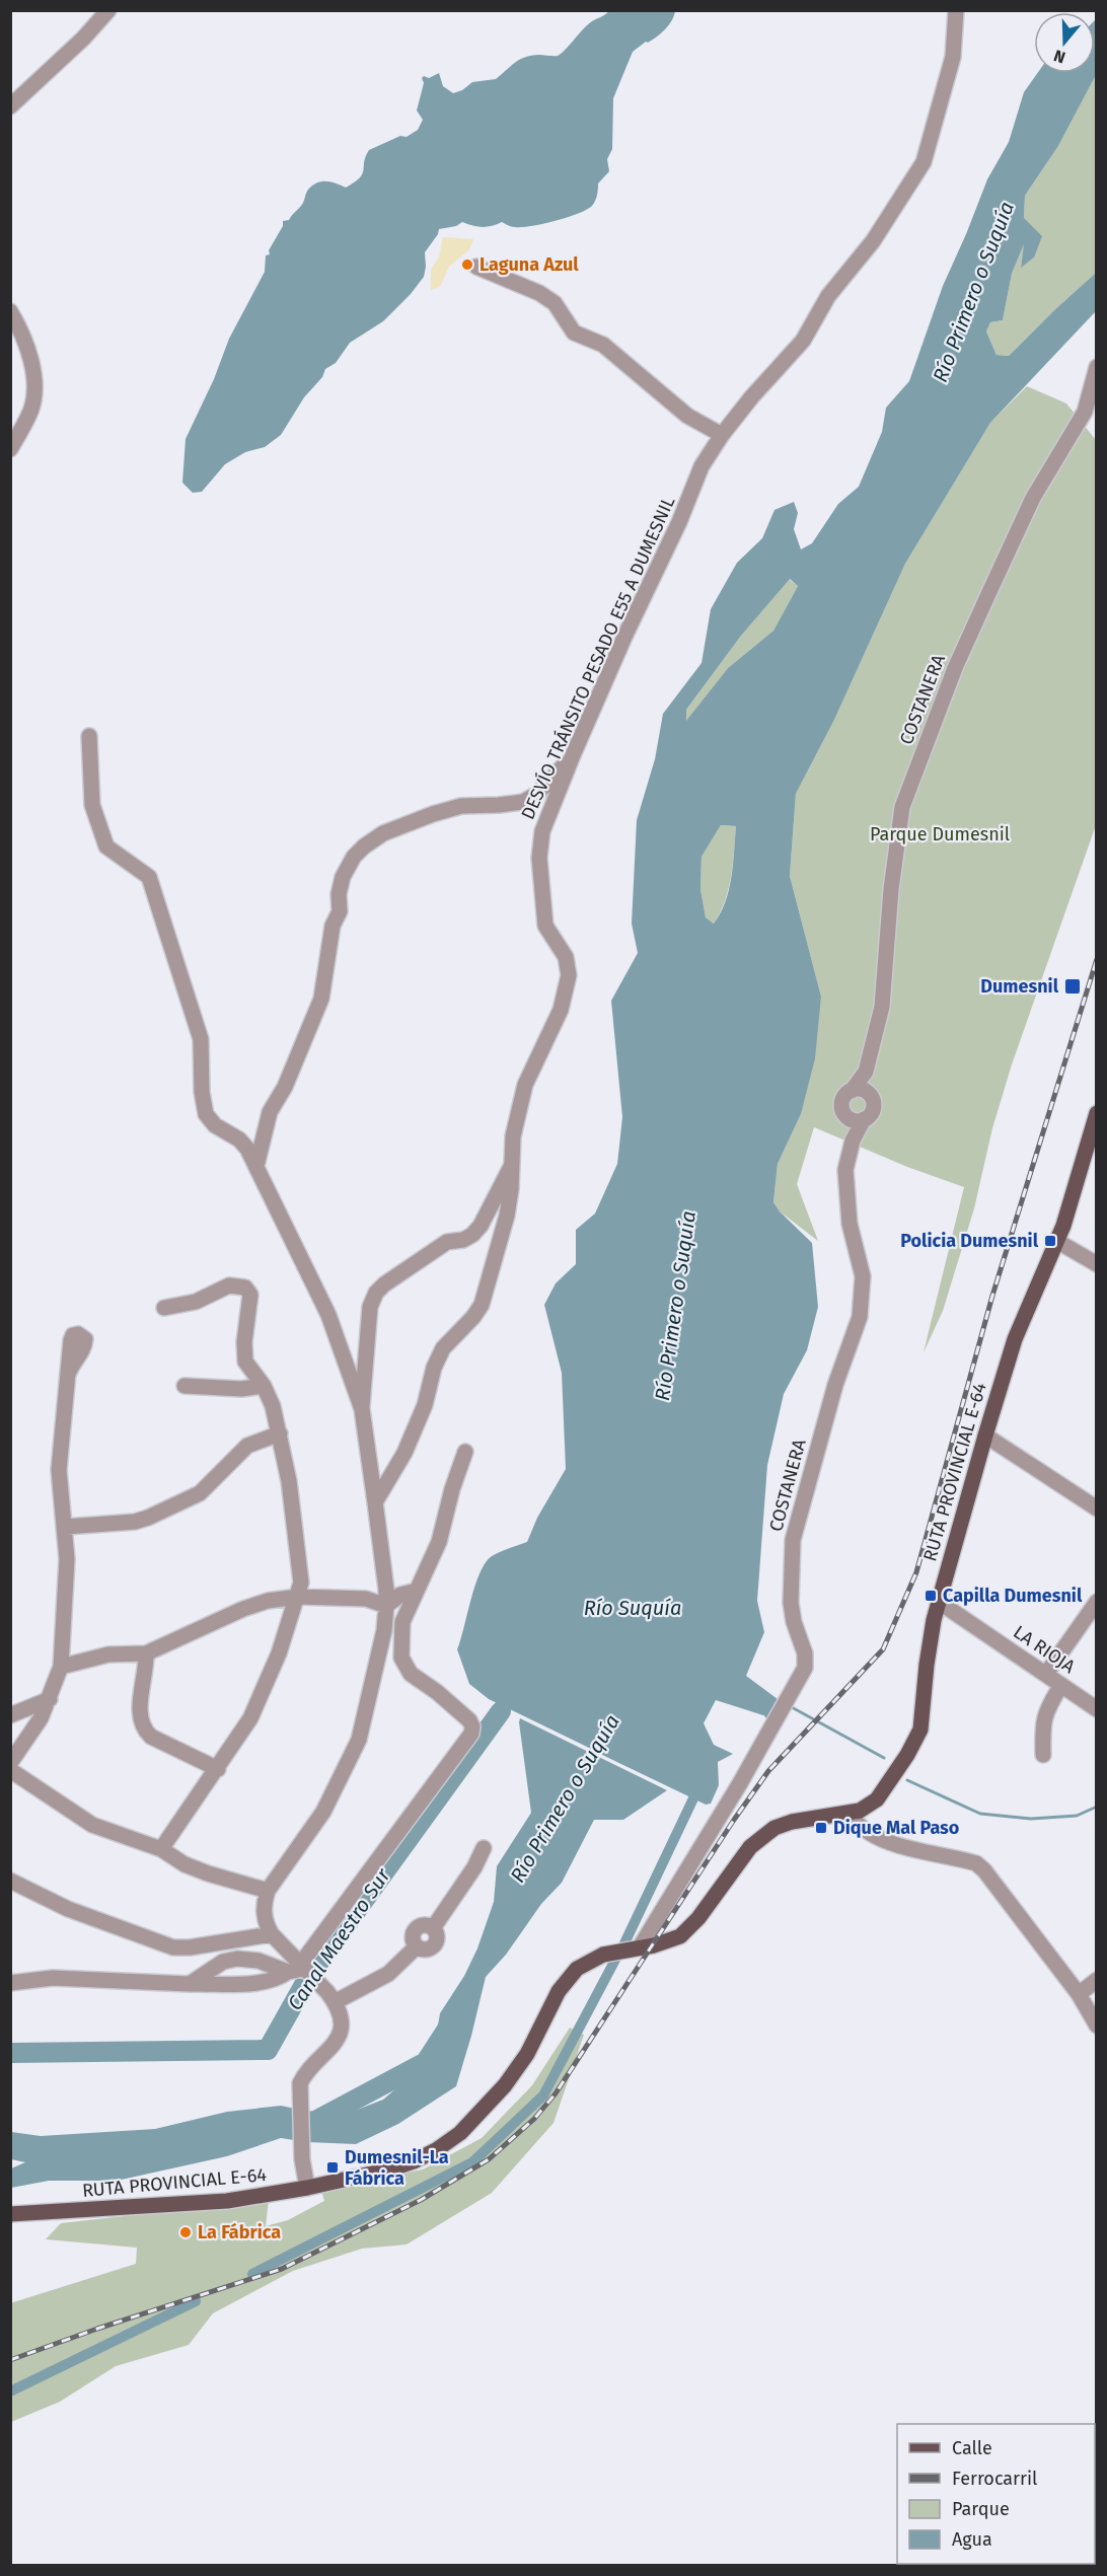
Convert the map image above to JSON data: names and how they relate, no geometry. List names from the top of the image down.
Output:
{
  "streets": {
    "main road": ["RUTA PROVINCIAL E-64"],
    "street": ["DESVÍO TRÁNSITO PESADO E55 A DUMESNIL", "COSTANERA", "LA RIOJA"]
  },
  "crossings": [
    ["COSTANERA", "RUTA PROVINCIAL E-64"],
    ["RUTA PROVINCIAL E-64", "LA RIOJA"]
  ],
  "water": ["Río Primero o Suquía", "Río Suquía", "Canal Maestro Sur"],
  "parks": ["Parque Dumesnil"],
  "places": {
    "other": ["Laguna Azul", "La Fábrica"],
    "transit": [
      "Dumesnil",
      "Policia Dumesnil",
      "Capilla Dumesnil",
      "Dique Mal Paso",
      "Dumesnil-La Fábrica"
    ]
  },
  "legend": [
    "Calle",
    "Ferrocarril",
    "Parque",
    "Agua"
  ],
  "north": "bottom"
}
